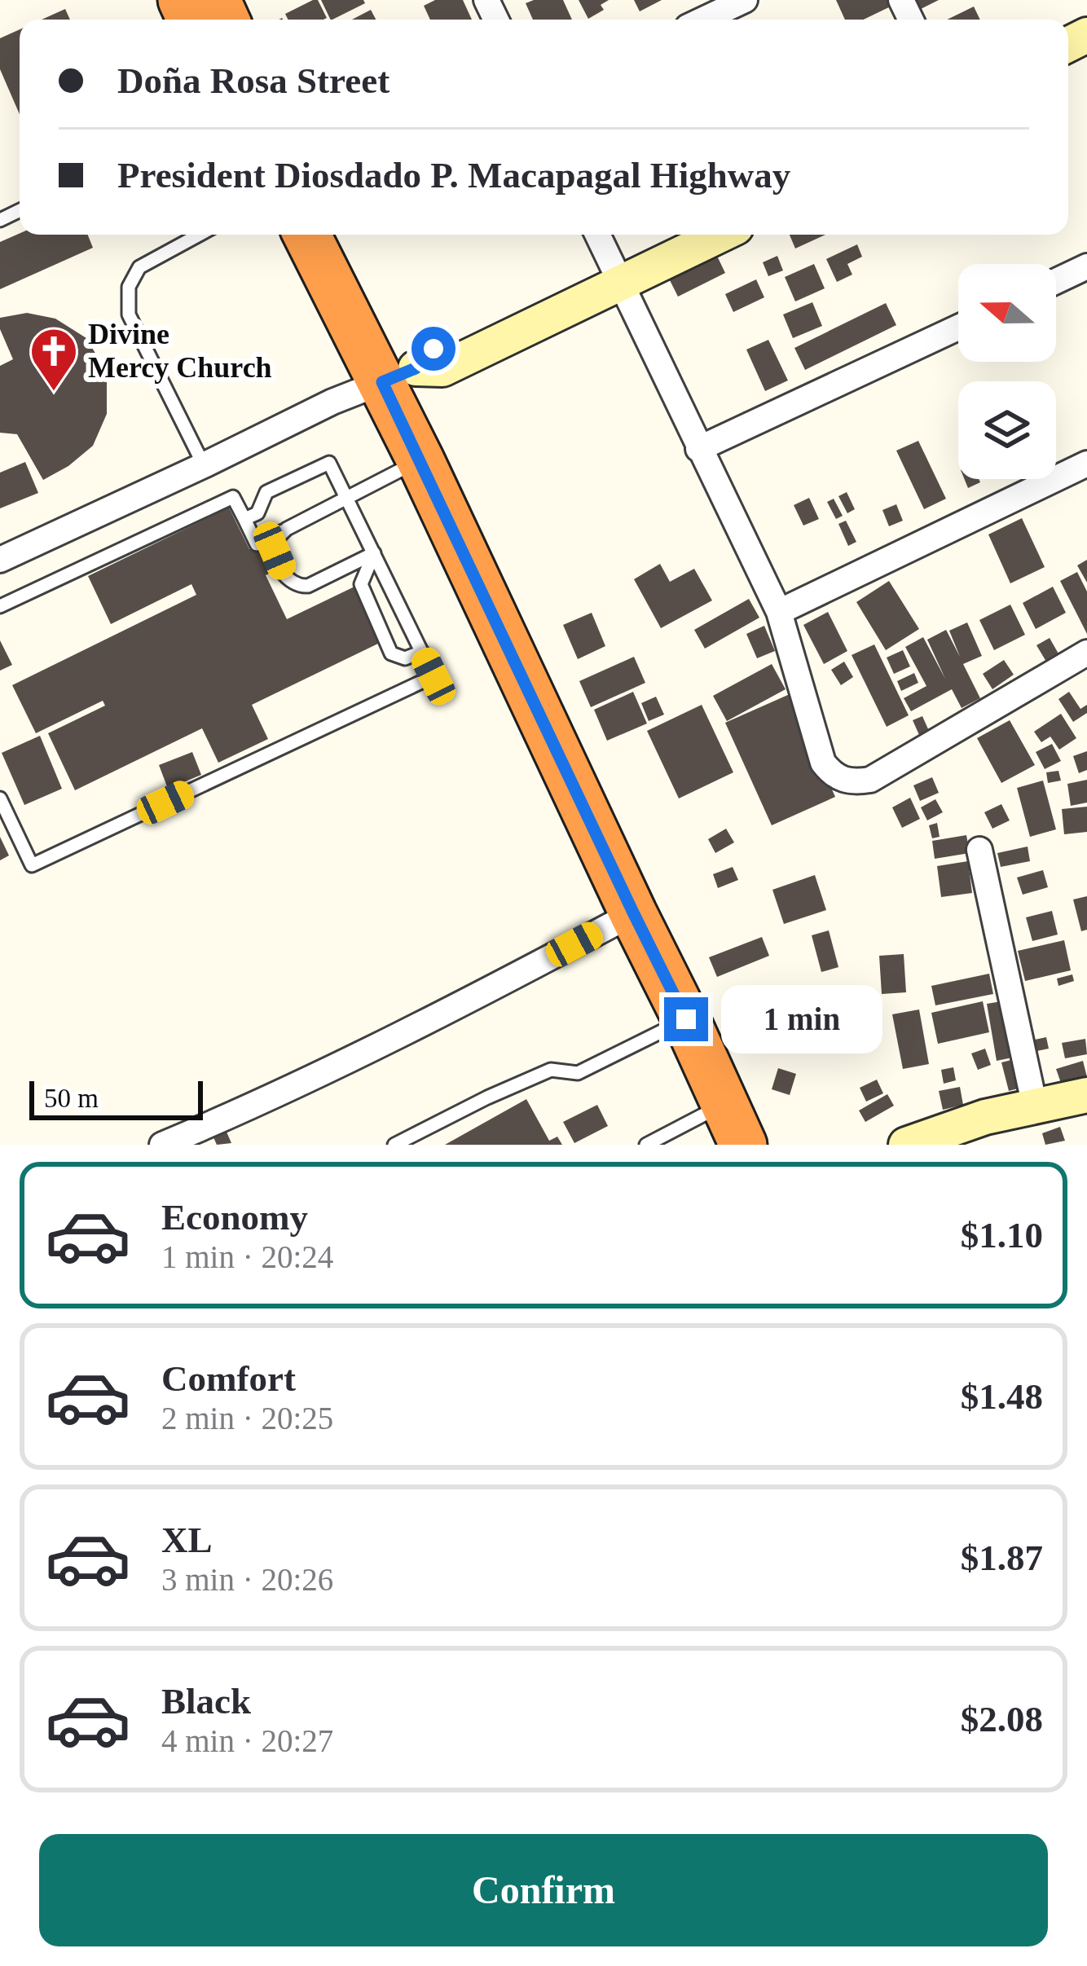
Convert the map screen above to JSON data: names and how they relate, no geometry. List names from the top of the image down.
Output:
{
  "places": {
    "church": ["Divine Mercy Church"]
  },
  "scale_bar": "50 m",
  "north": "left",
  "page": {
    "banner": ["Doña Rosa Street", "President Diosdado P. Macapagal Highway"],
    "bubble": "1 min",
    "scale": "50 m",
    "list": [
      {
        "name": "Economy",
        "note": "1 min · 20:24",
        "value": "$1.10"
      },
      {
        "name": "Comfort",
        "note": "2 min · 20:25",
        "value": "$1.48"
      },
      {
        "name": "XL",
        "note": "3 min · 20:26",
        "value": "$1.87"
      },
      {
        "name": "Black",
        "note": "4 min · 20:27",
        "value": "$2.08"
      }
    ],
    "buttons": "Confirm"
  }
}
